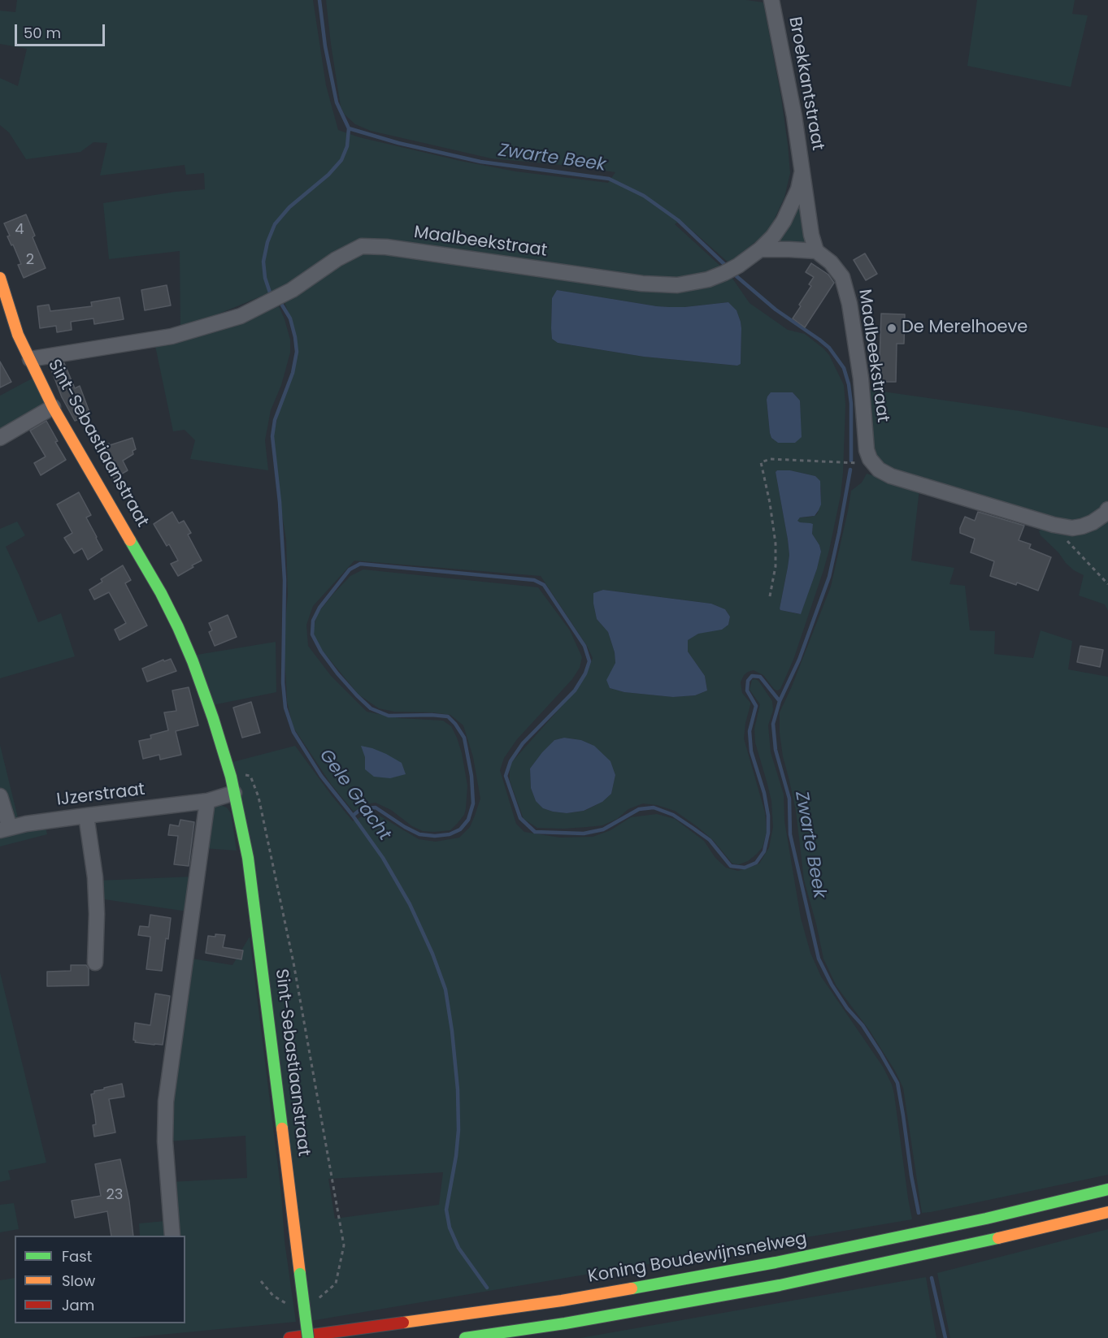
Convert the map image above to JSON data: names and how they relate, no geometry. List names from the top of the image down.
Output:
{
  "streets": {
    "main road": ["Sint-Sebastiaanstraat", "Koning Boudewijnsnelweg"],
    "street": ["Broekkantstraat", "Maalbeekstraat", "IJzerstraat"]
  },
  "crossings": [
    ["Broekkantstraat", "Maalbeekstraat"],
    ["Maalbeekstraat", "Sint-Sebastiaanstraat"]
  ],
  "water": ["Zwarte Beek", "Gele Gracht"],
  "places": ["De Merelhoeve"],
  "house_numbers": ["4", "2", "23"],
  "legend": ["Fast", "Slow", "Jam"],
  "scale_bar": "50 m"
}
